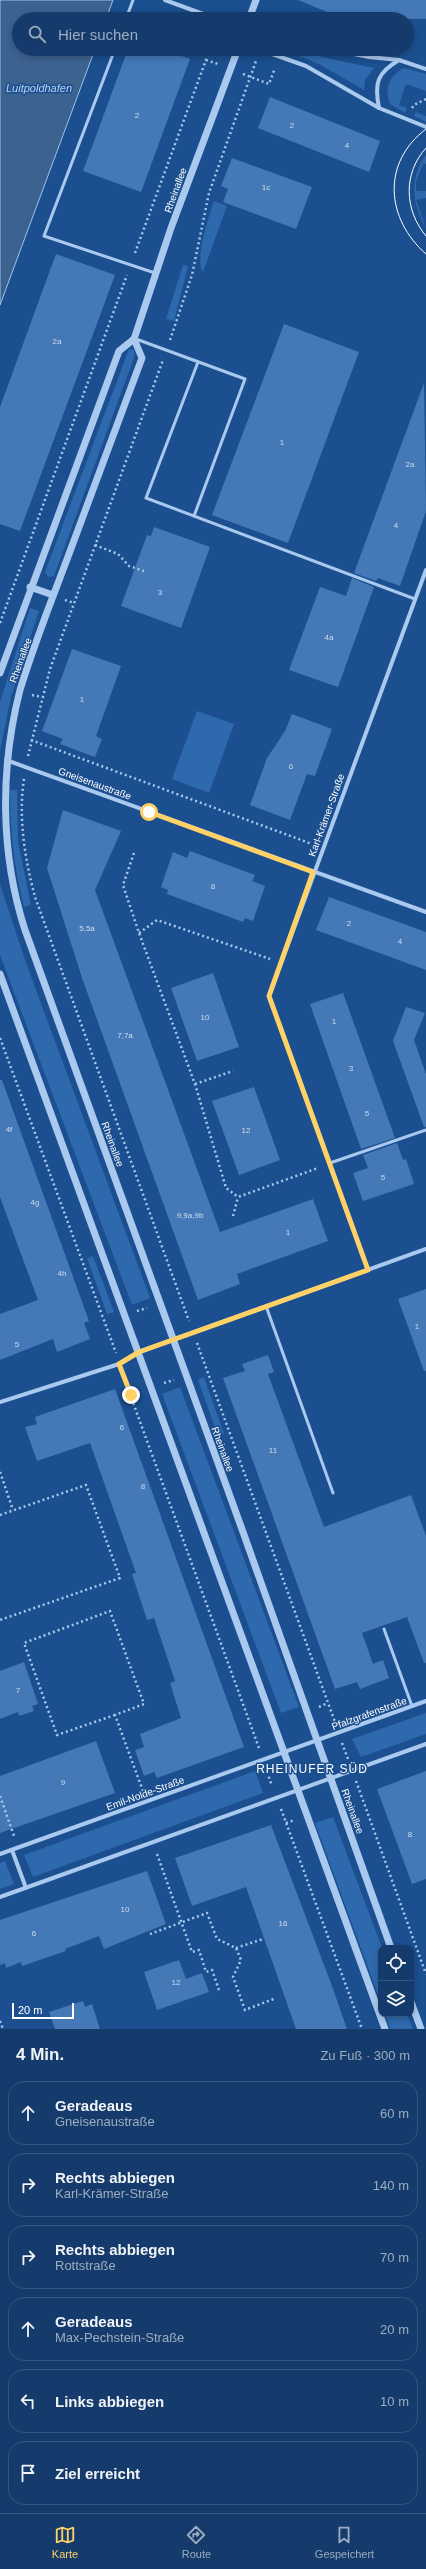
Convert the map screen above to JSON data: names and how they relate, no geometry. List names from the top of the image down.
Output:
{
  "streets": {
    "street": [
      "Rheinallee",
      "Gneisenaustraße",
      "Karl-Krämer-Straße",
      "Pfalzgrafenstraße",
      "Emil-Nolde-Straße"
    ]
  },
  "crossings": [
    ["Rheinallee", "Gneisenaustraße"],
    ["Rheinallee", "Pfalzgrafenstraße"],
    ["Gneisenaustraße", "Karl-Krämer-Straße"],
    ["Pfalzgrafenstraße", "Emil-Nolde-Straße"]
  ],
  "districts": ["RHEINUFER SÜD"],
  "water": ["Luitpoldhafen"],
  "house_numbers": [
    "2",
    "2",
    "4",
    "1c",
    "2a",
    "1",
    "2a",
    "4",
    "3",
    "4a",
    "1",
    "6",
    "8",
    "2",
    "5,5a",
    "4",
    "10",
    "1",
    "7,7a",
    "3",
    "5",
    "4f",
    "12",
    "5",
    "4g",
    "9,9a,9b",
    "1",
    "4h",
    "1",
    "5",
    "6",
    "11",
    "8",
    "7",
    "9",
    "8",
    "10",
    "16",
    "6",
    "12"
  ],
  "scale_bar": "20 m",
  "page": {
    "search": "Hier suchen",
    "scale": "20 m",
    "heading": ["4 Min.", "Zu Fuß · 300 m"],
    "list": [
      ["Geradeaus", "Gneisenaustraße", "60 m"],
      ["Rechts abbiegen", "Karl-Krämer-Straße", "140 m"],
      ["Rechts abbiegen", "Rottstraße", "70 m"],
      ["Geradeaus", "Max-Pechstein-Straße", "20 m"],
      ["Links abbiegen", "10 m"],
      "Ziel erreicht"
    ],
    "nav": ["Karte", "Route", "Gespeichert"]
  }
}
